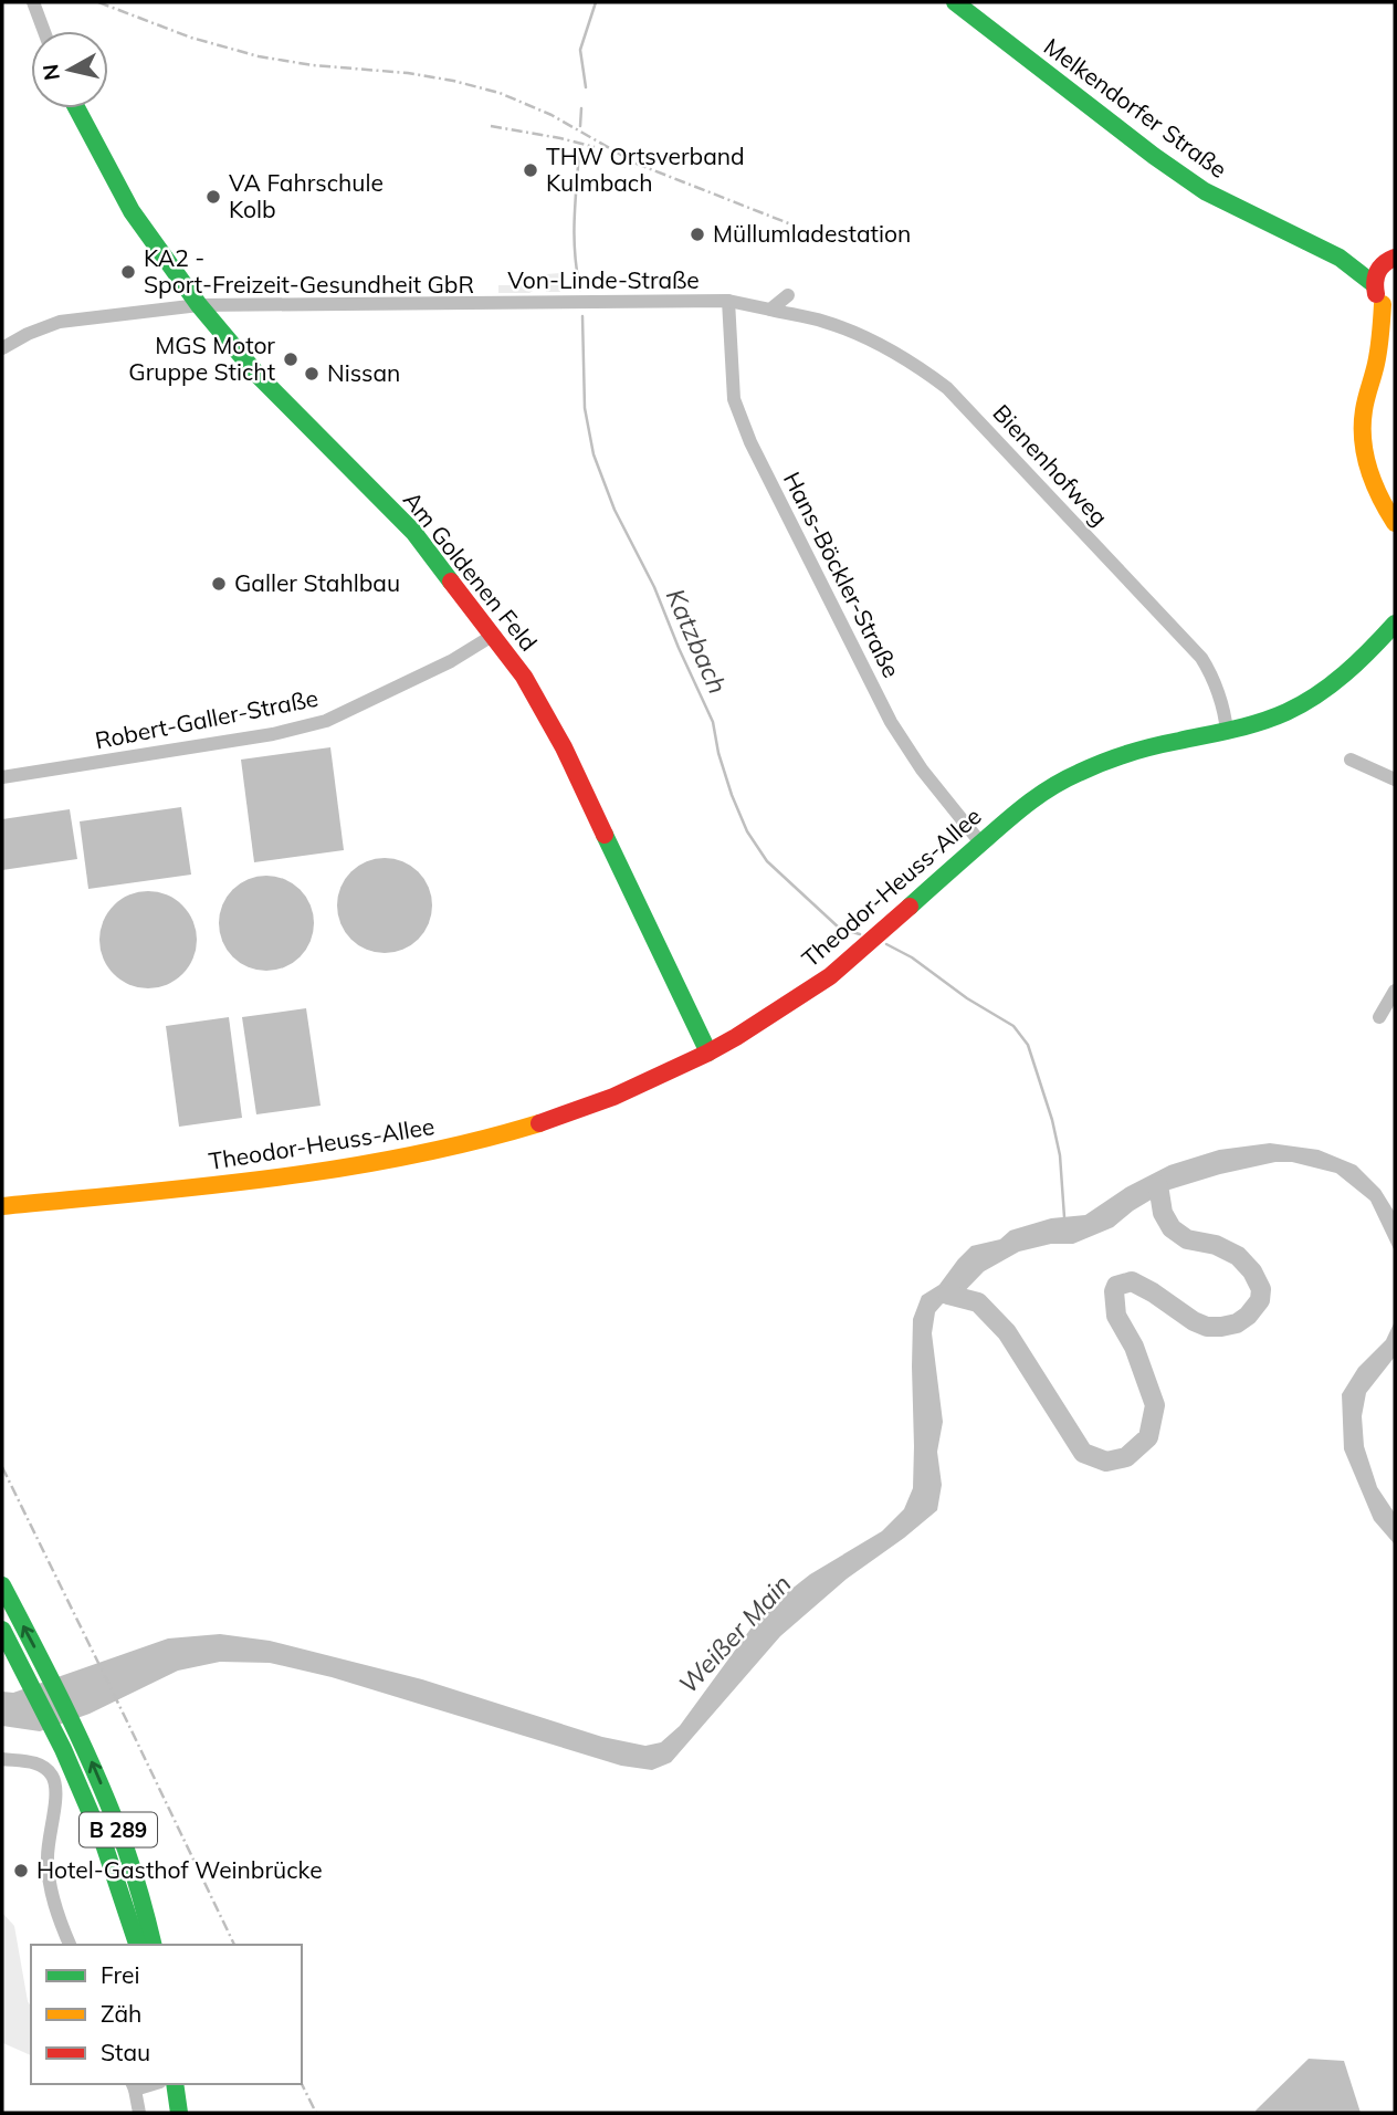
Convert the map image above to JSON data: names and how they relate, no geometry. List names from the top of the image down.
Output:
{
  "streets": {
    "main road": [
      "Melkendorfer Straße",
      "Am Goldenen Feld",
      "Theodor-Heuss-Allee",
      "B 289"
    ],
    "street": [
      "Von-Linde-Straße",
      "Bienenhofweg",
      "Hans-Böckler-Straße",
      "Robert-Galler-Straße"
    ]
  },
  "crossings": [
    ["Von-Linde-Straße", "Bienenhofweg"],
    ["Von-Linde-Straße", "Am Goldenen Feld"],
    ["Von-Linde-Straße", "Hans-Böckler-Straße"],
    ["Bienenhofweg", "Theodor-Heuss-Allee"],
    ["Am Goldenen Feld", "Robert-Galler-Straße"],
    ["Am Goldenen Feld", "Theodor-Heuss-Allee"],
    ["Hans-Böckler-Straße", "Theodor-Heuss-Allee"]
  ],
  "water": ["Katzbach", "Weißer Main"],
  "places": [
    "THW Ortsverband Kulmbach",
    "VA Fahrschule Kolb",
    "Müllumladestation",
    "KA2 - Sport-Freizeit-Gesundheit GbR",
    "MGS Motor Gruppe Sticht",
    "Nissan",
    "Galler Stahlbau",
    "Hotel-Gasthof Weinbrücke"
  ],
  "legend": ["Frei", "Zäh", "Stau"],
  "north": "left"
}
